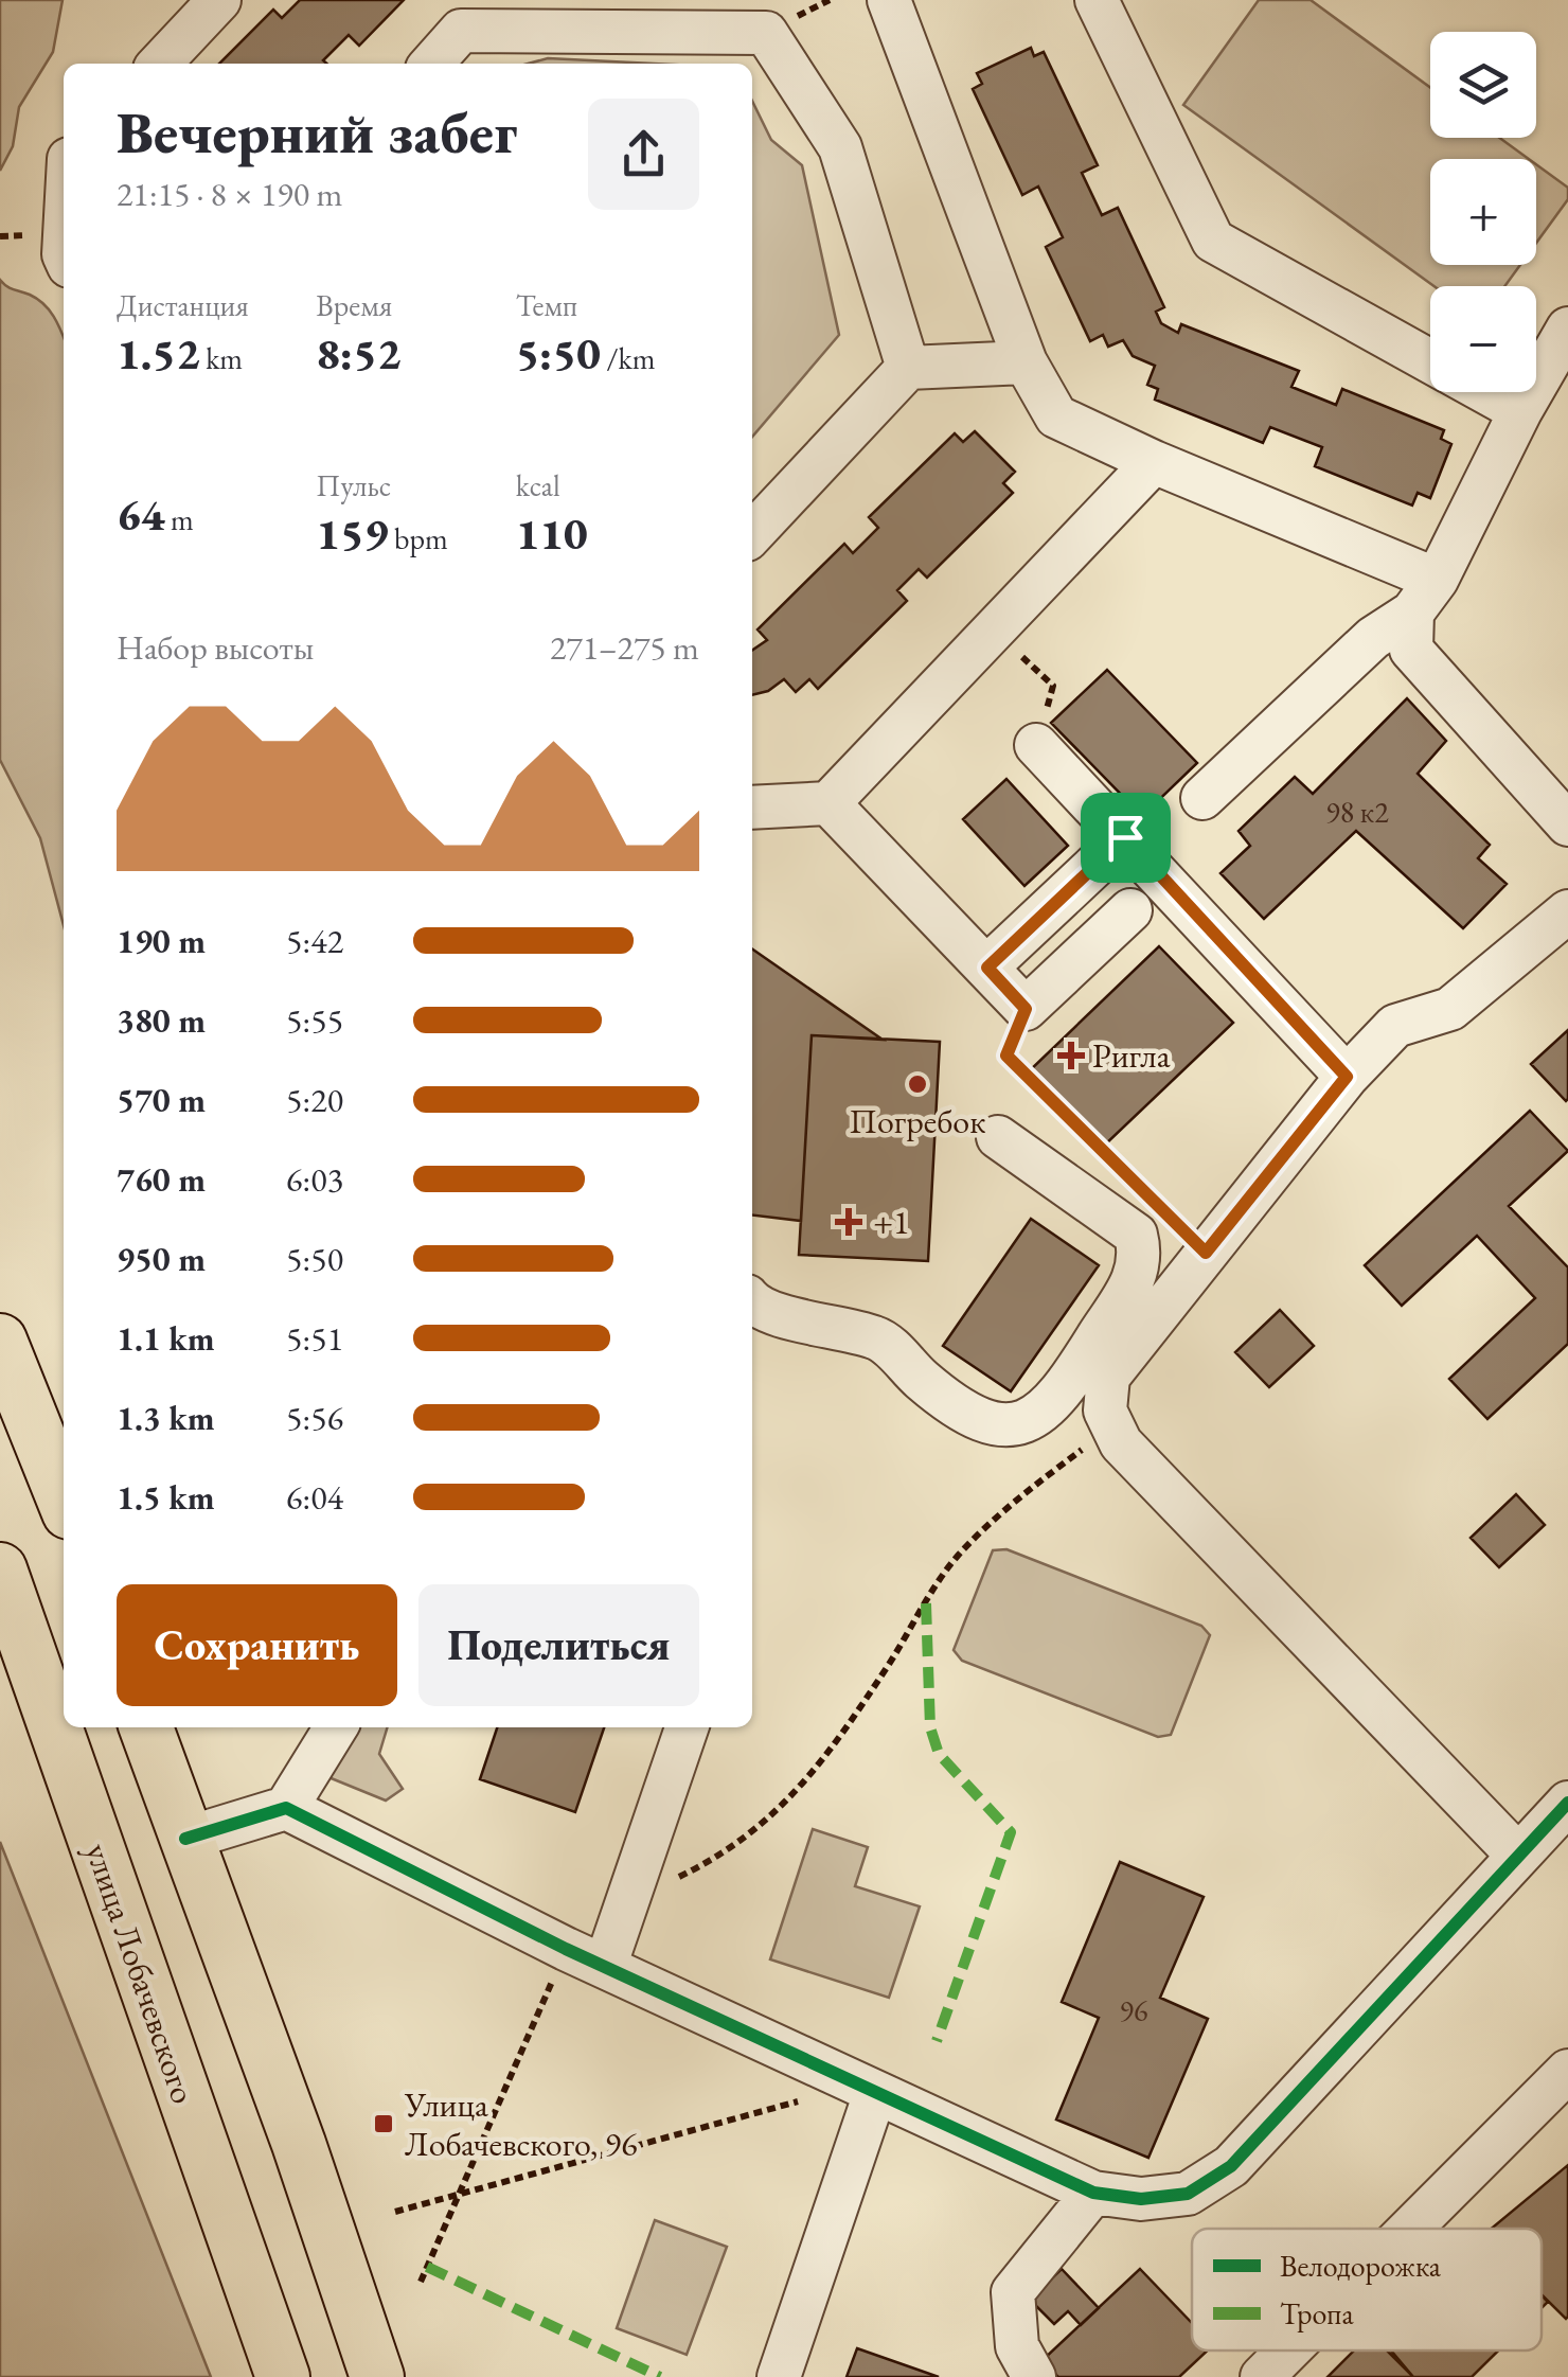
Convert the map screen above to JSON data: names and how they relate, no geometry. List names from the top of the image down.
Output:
{
  "streets": {
    "main road": ["улица Лобачевского"]
  },
  "places": {
    "health": ["Ригла", "+1"],
    "other": ["Погребок"],
    "transit": ["Улица Лобачевского, 96"]
  },
  "house_numbers": ["98 к2", "96"],
  "legend": ["Велодорожка", "Тропа"],
  "page": {
    "map_buttons": ["+", "−"],
    "heading": ["Вечерний забег", "21:15 · 8 × 190 m"],
    "stats": [
      ["Дистанция", "1.52 km"],
      ["Время", "8:52"],
      ["Темп", "5:50 /km"],
      ["64 m"],
      ["Пульс", "159 bpm"],
      ["kcal", "110"]
    ],
    "chart": ["Набор высоты", "271–275 m"],
    "list": [
      {
        "name": "190 m",
        "note": "5:42"
      },
      {
        "name": "380 m",
        "note": "5:55"
      },
      {
        "name": "570 m",
        "note": "5:20"
      },
      {
        "name": "760 m",
        "note": "6:03"
      },
      {
        "name": "950 m",
        "note": "5:50"
      },
      {
        "name": "1.1 km",
        "note": "5:51"
      },
      {
        "name": "1.3 km",
        "note": "5:56"
      },
      {
        "name": "1.5 km",
        "note": "6:04"
      }
    ],
    "buttons": ["Сохранить", "Поделиться"]
  }
}
